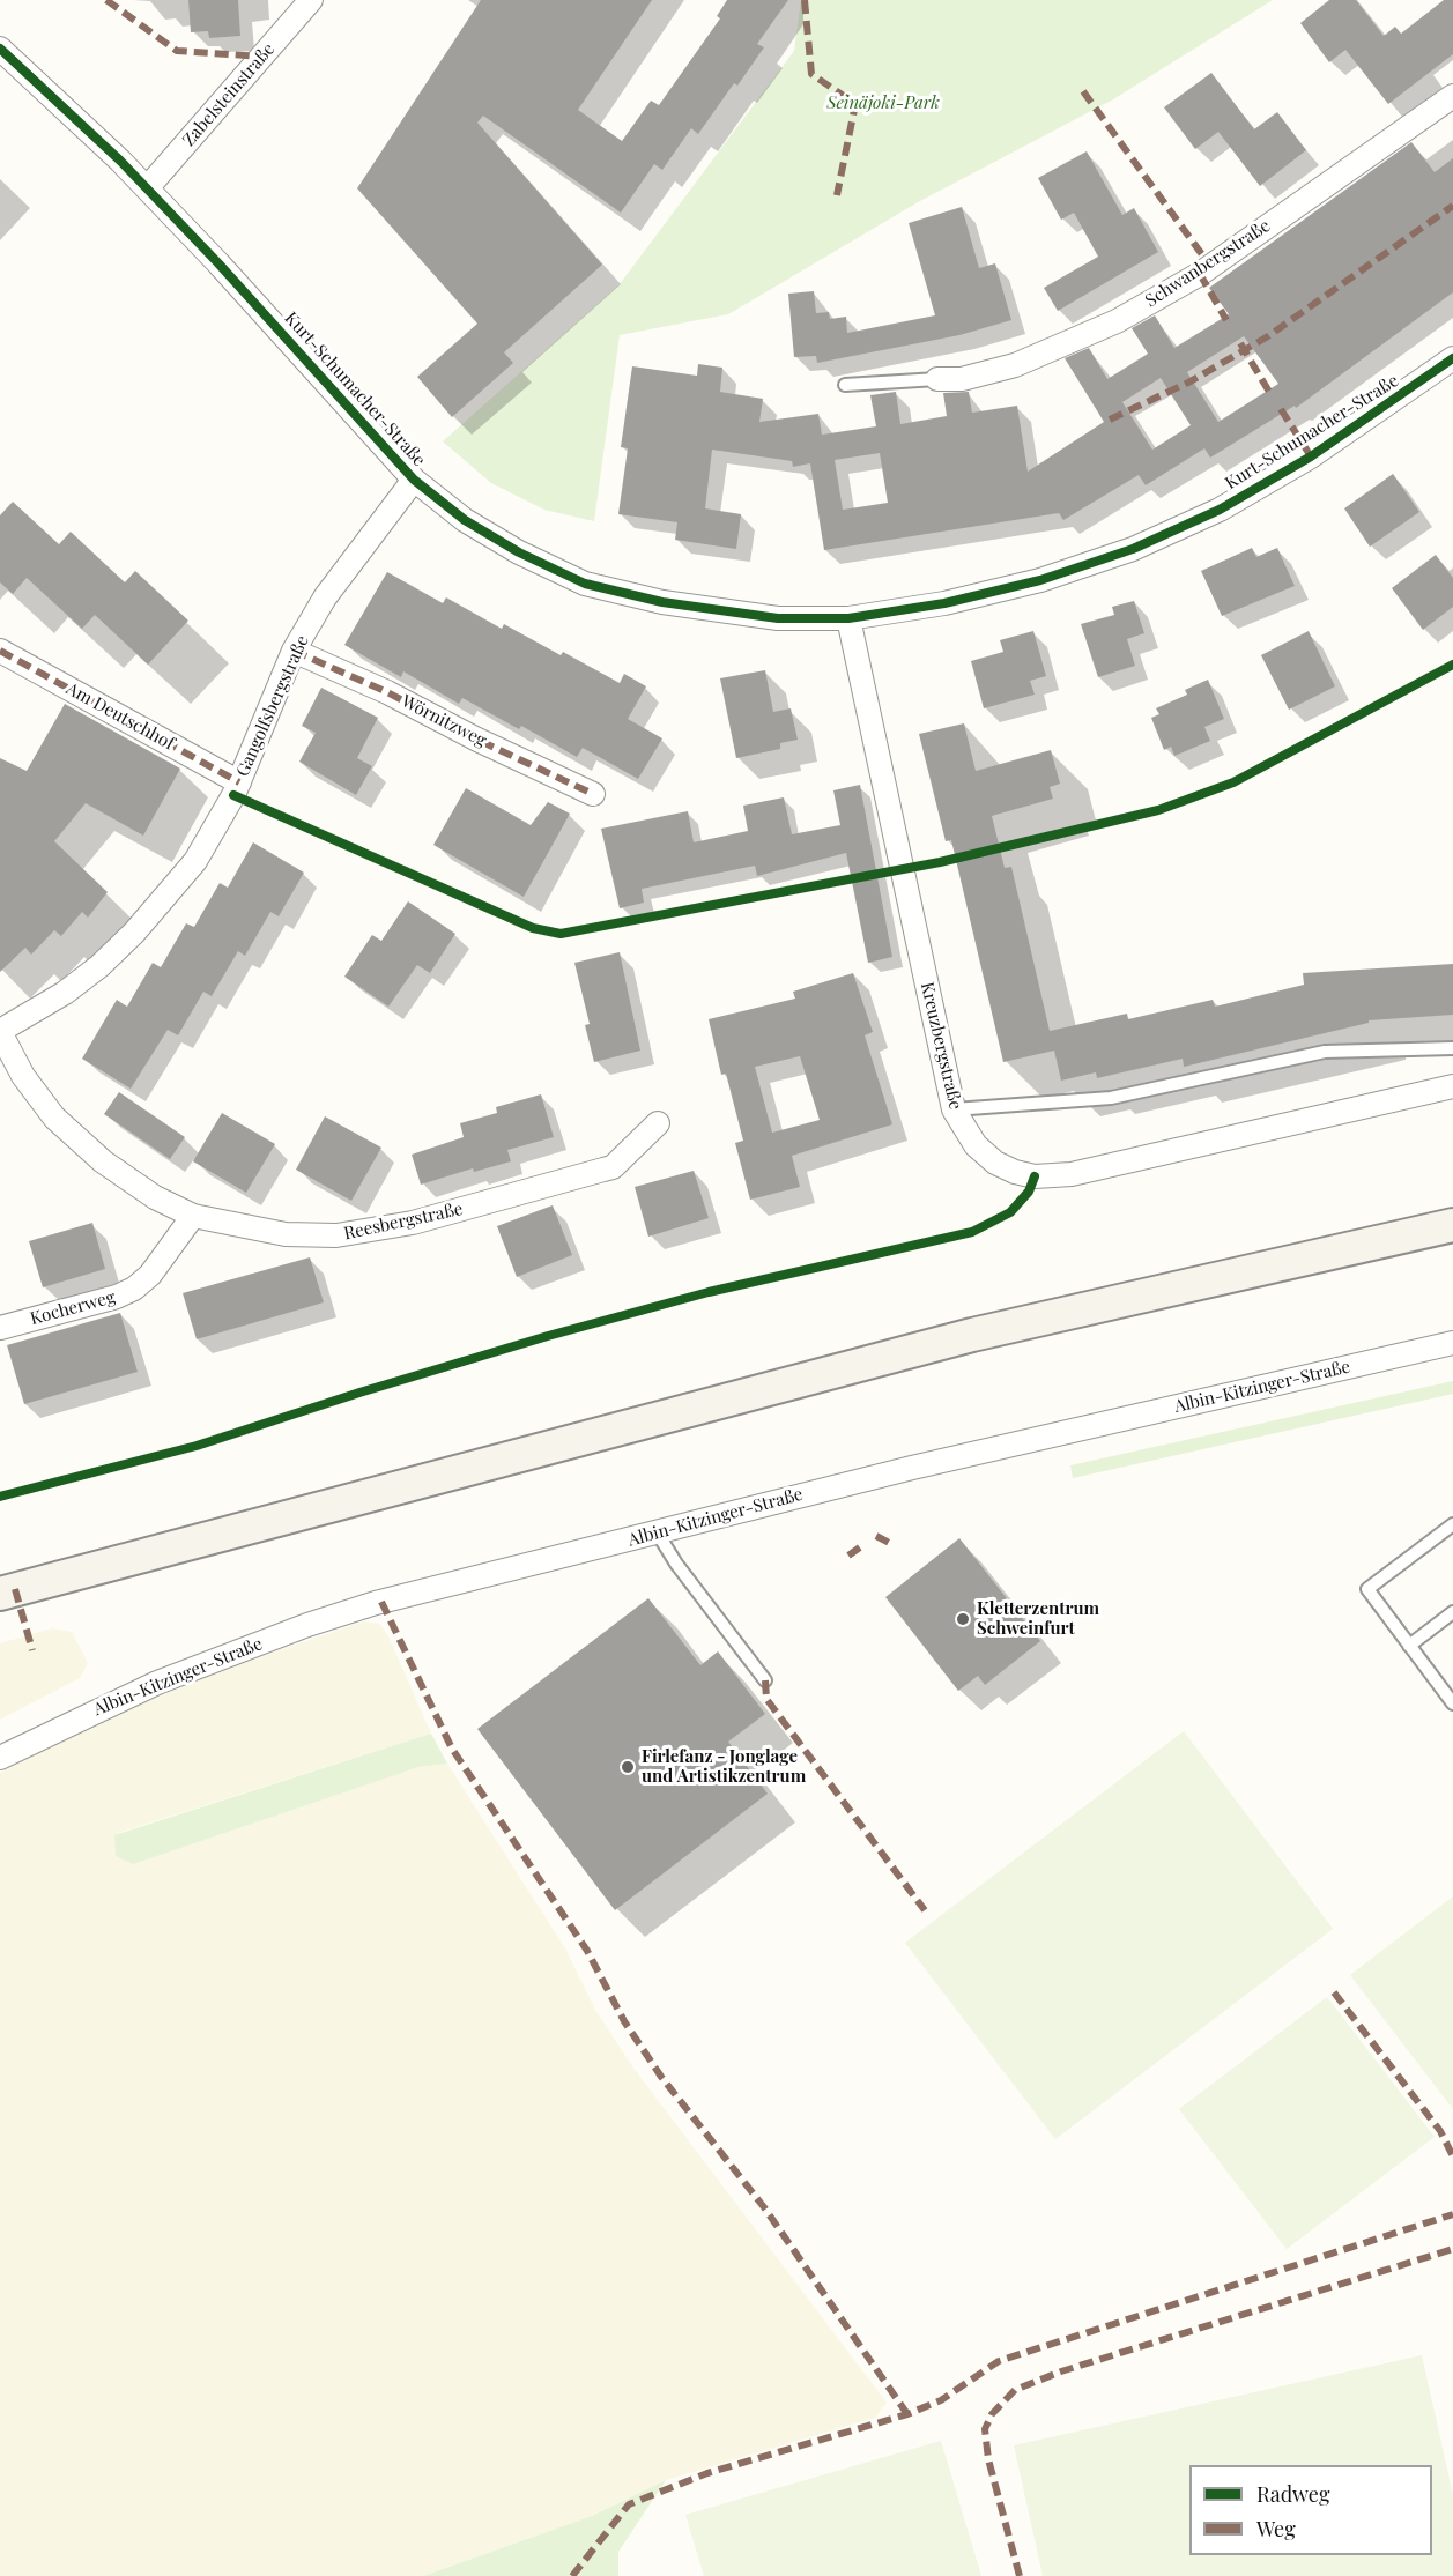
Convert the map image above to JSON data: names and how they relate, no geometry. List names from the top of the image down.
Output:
{
  "streets": {
    "street": [
      "Zabelsteinstraße",
      "Schwanbergstraße",
      "Kurt-Schumacher-Straße",
      "Gangolfsbergstraße",
      "Am Deutschhof",
      "Wörnitzweg",
      "Kreuzbergstraße",
      "Reesbergstraße",
      "Kocherweg",
      "Albin-Kitzinger-Straße"
    ]
  },
  "crossings": [
    ["Zabelsteinstraße", "Kurt-Schumacher-Straße"],
    ["Kurt-Schumacher-Straße", "Gangolfsbergstraße"],
    ["Kurt-Schumacher-Straße", "Kreuzbergstraße"],
    ["Gangolfsbergstraße", "Am Deutschhof"],
    ["Gangolfsbergstraße", "Wörnitzweg"],
    ["Gangolfsbergstraße", "Reesbergstraße"],
    ["Reesbergstraße", "Kocherweg"]
  ],
  "parks": ["Seinäjoki-Park"],
  "places": ["Kletterzentrum Schweinfurt", "Firlefanz - Jonglage und Artistikzentrum"],
  "legend": ["Radweg", "Weg"]
}
